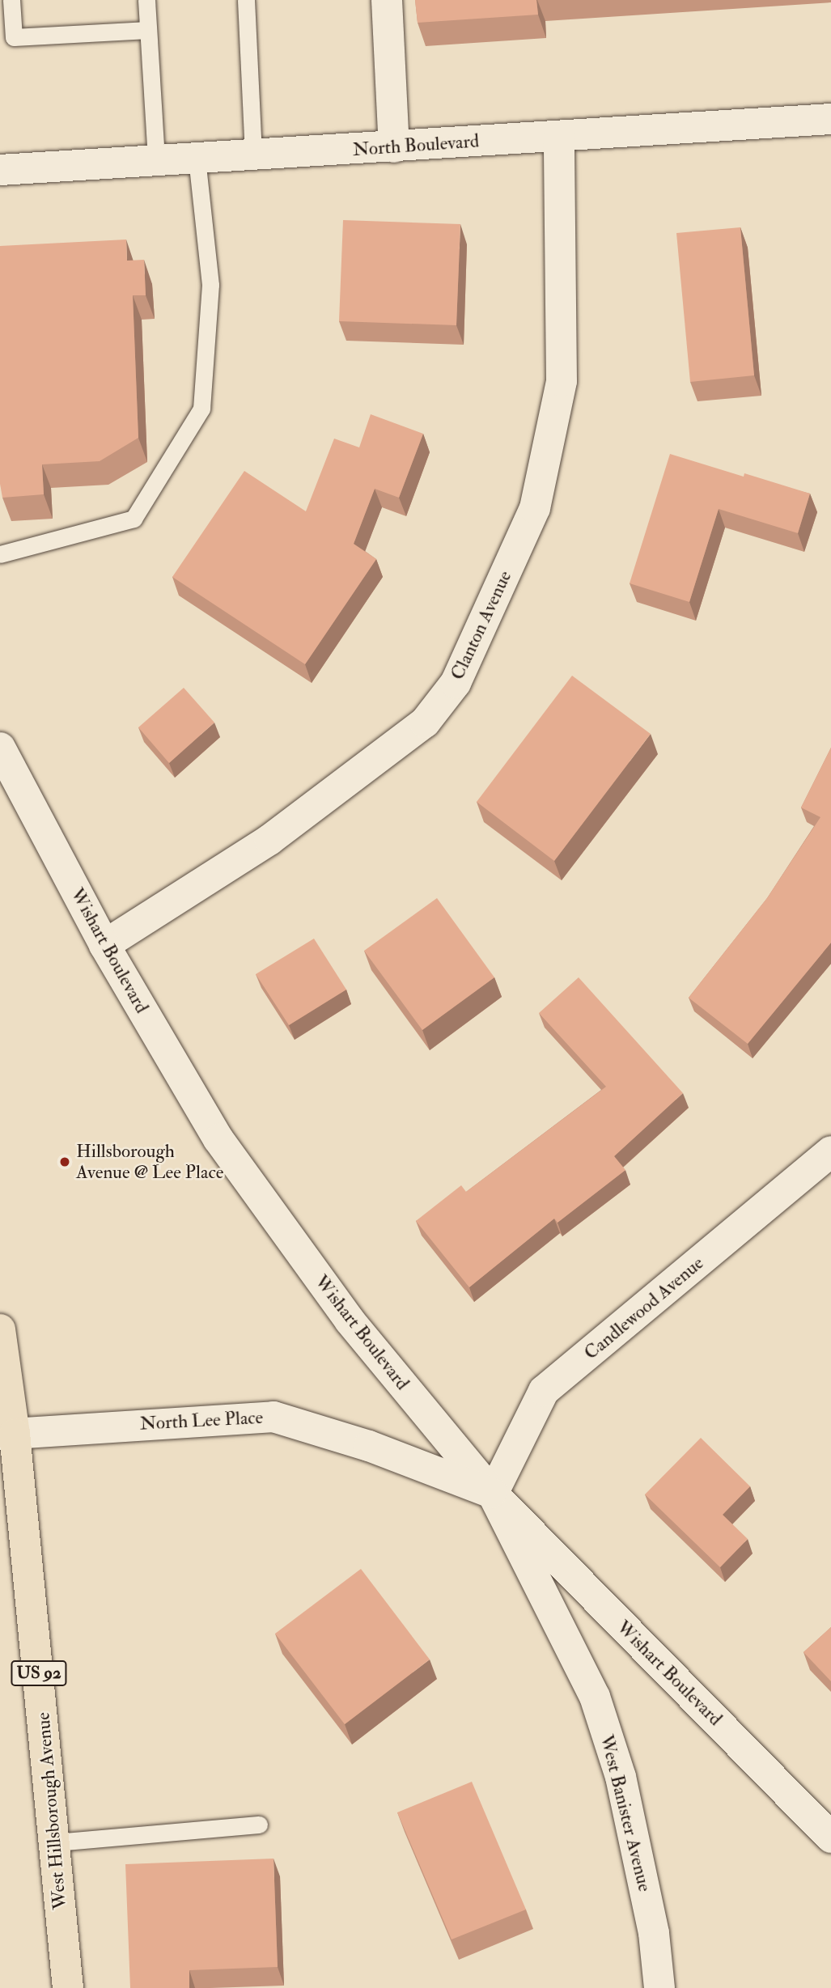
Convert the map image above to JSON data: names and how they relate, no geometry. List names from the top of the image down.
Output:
{
  "streets": {
    "main road": ["US 92", "West Hillsborough Avenue"],
    "street": [
      "North Boulevard",
      "Clanton Avenue",
      "Wishart Boulevard",
      "Candlewood Avenue",
      "North Lee Place",
      "West Banister Avenue"
    ]
  },
  "crossings": [
    ["North Boulevard", "Clanton Avenue"],
    ["Clanton Avenue", "Wishart Boulevard"],
    ["Wishart Boulevard", "Candlewood Avenue"],
    ["Wishart Boulevard", "North Lee Place"],
    ["Wishart Boulevard", "West Banister Avenue"],
    ["Candlewood Avenue", "North Lee Place"],
    ["Candlewood Avenue", "West Banister Avenue"],
    ["North Lee Place", "West Hillsborough Avenue"],
    ["North Lee Place", "West Banister Avenue"]
  ],
  "places": ["Hillsborough Avenue @ Lee Place"]
}
